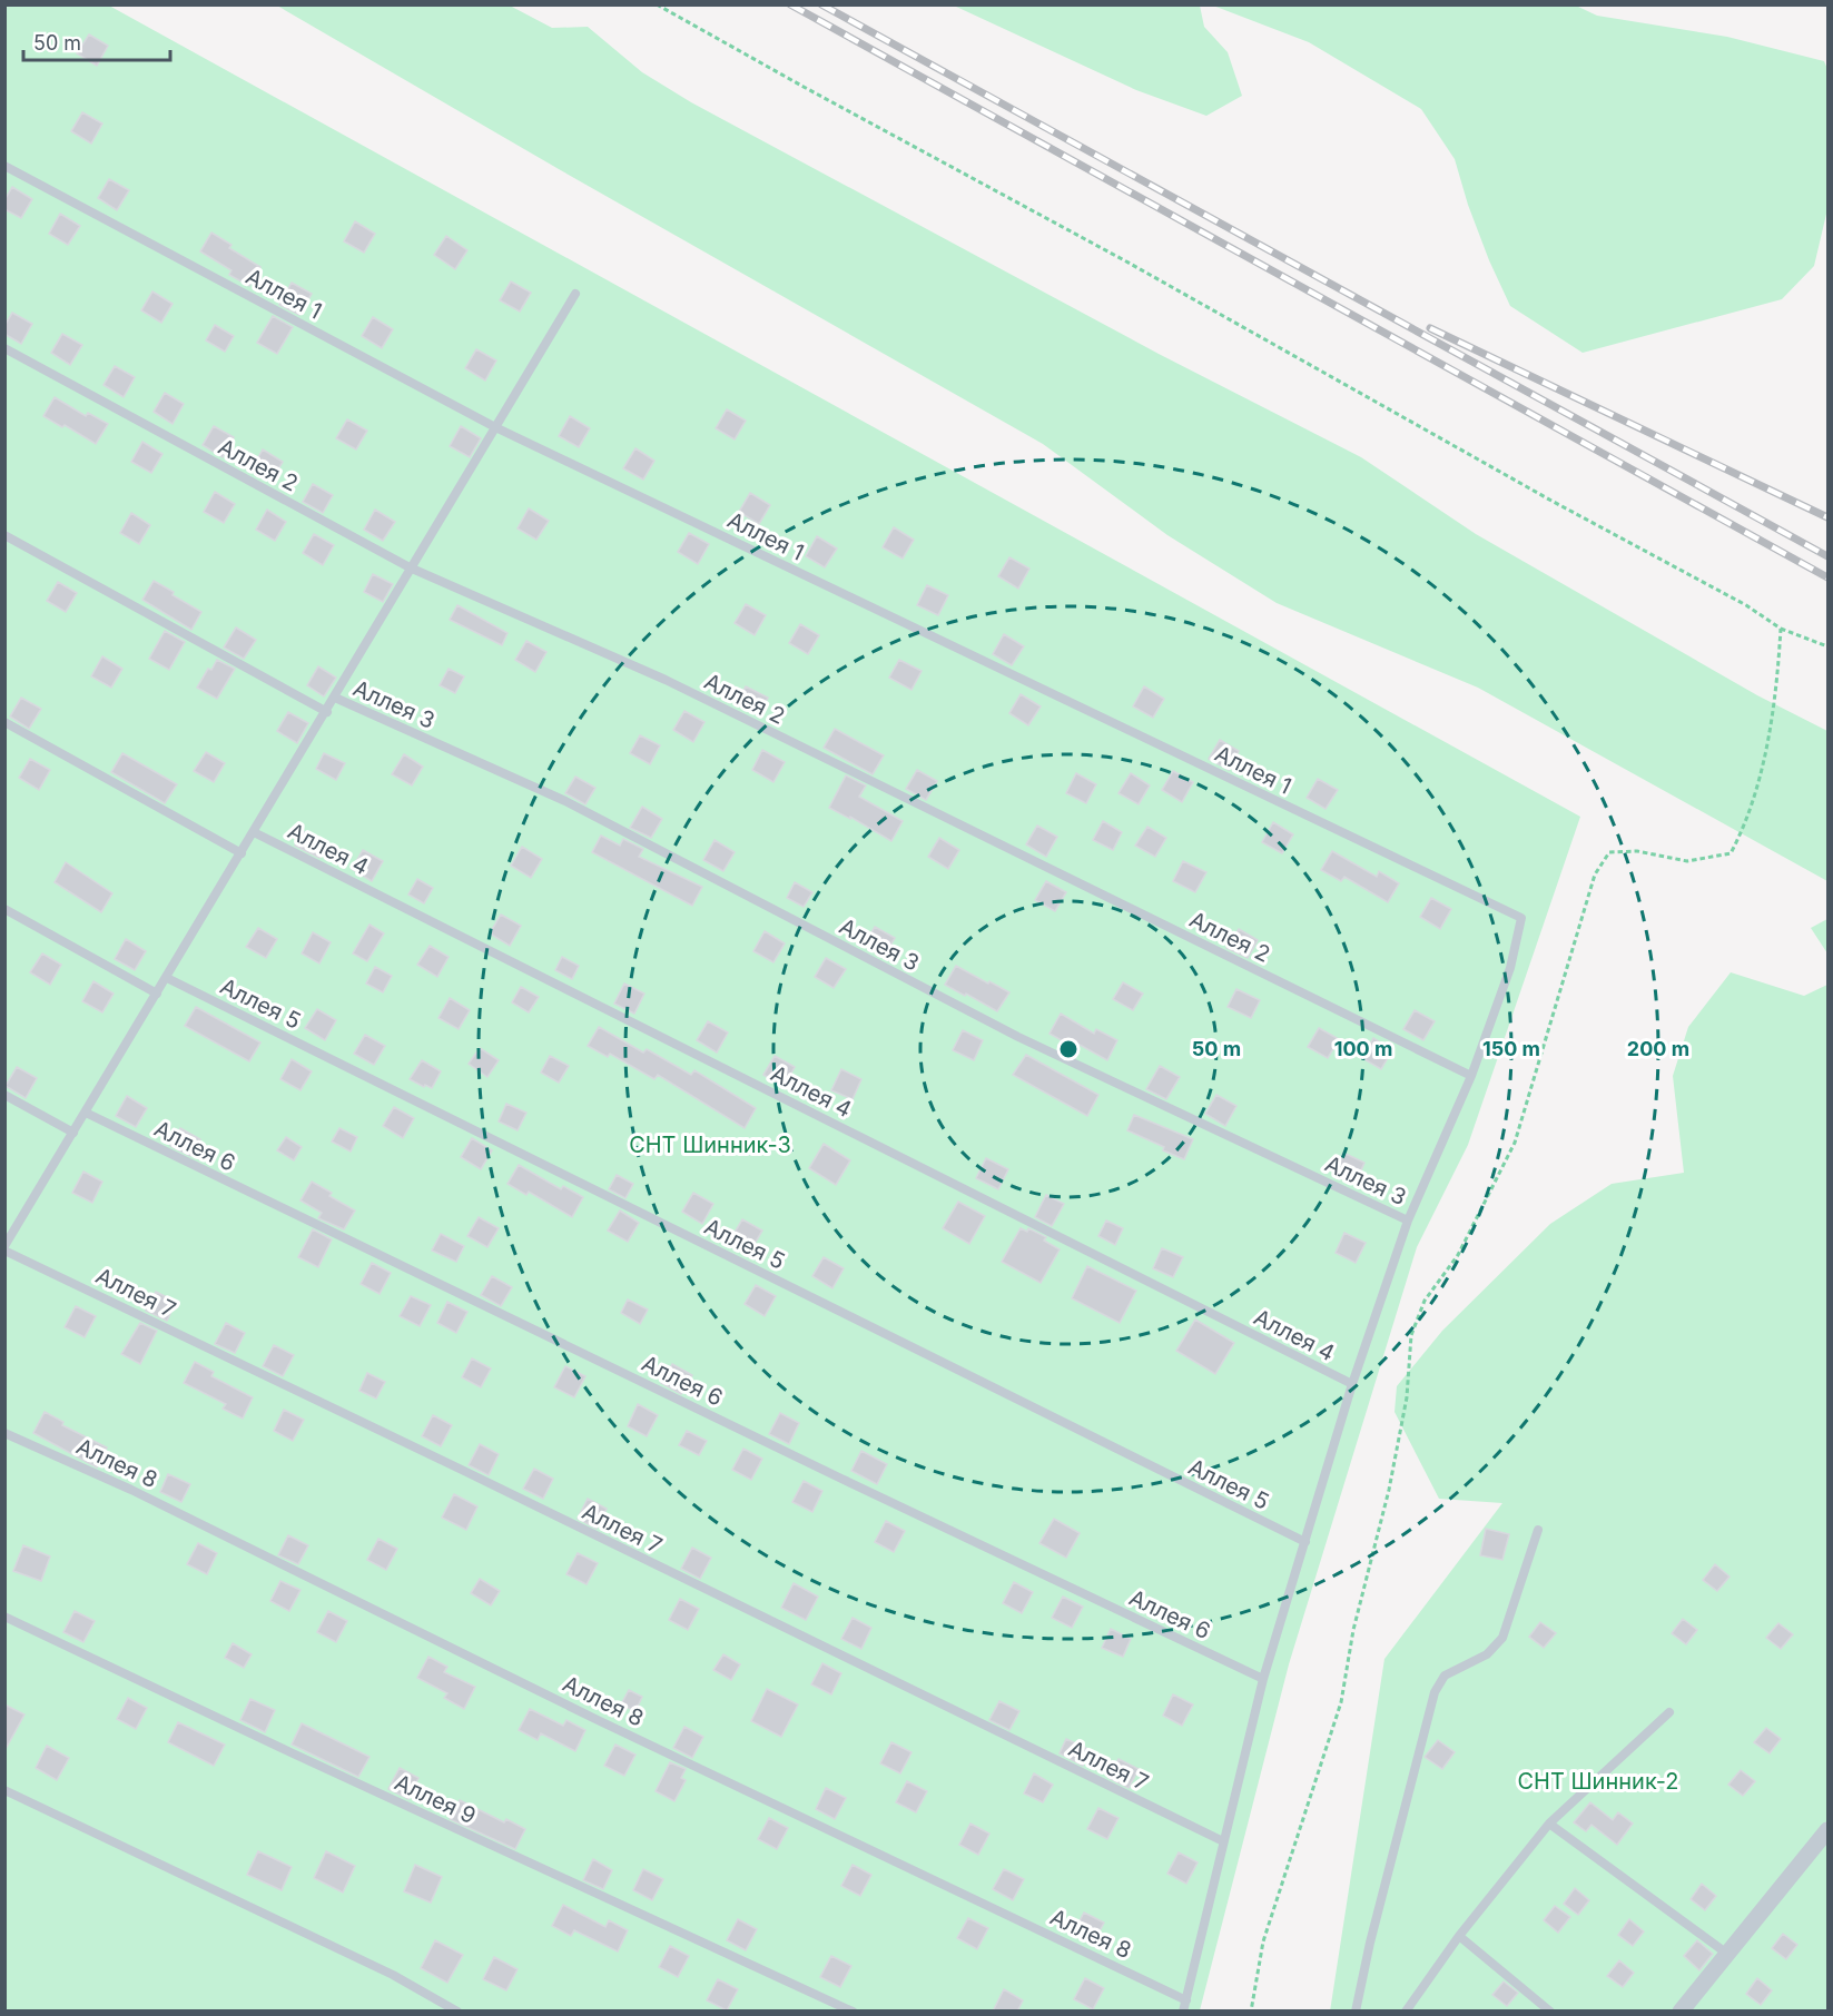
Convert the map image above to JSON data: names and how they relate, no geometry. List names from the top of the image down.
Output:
{
  "streets": {
    "lane": [
      "Аллея 1",
      "Аллея 2",
      "Аллея 3",
      "Аллея 4",
      "Аллея 5",
      "Аллея 6",
      "Аллея 7",
      "Аллея 8",
      "Аллея 9"
    ]
  },
  "crossings": [
    ["Аллея 1", "Аллея 2"]
  ],
  "parks": ["СНТ Шинник-3", "СНТ Шинник-2"],
  "scale_bar": "50 m",
  "rings": [
    "50 m",
    "100 m",
    "150 m",
    "200 m"
  ]
}
